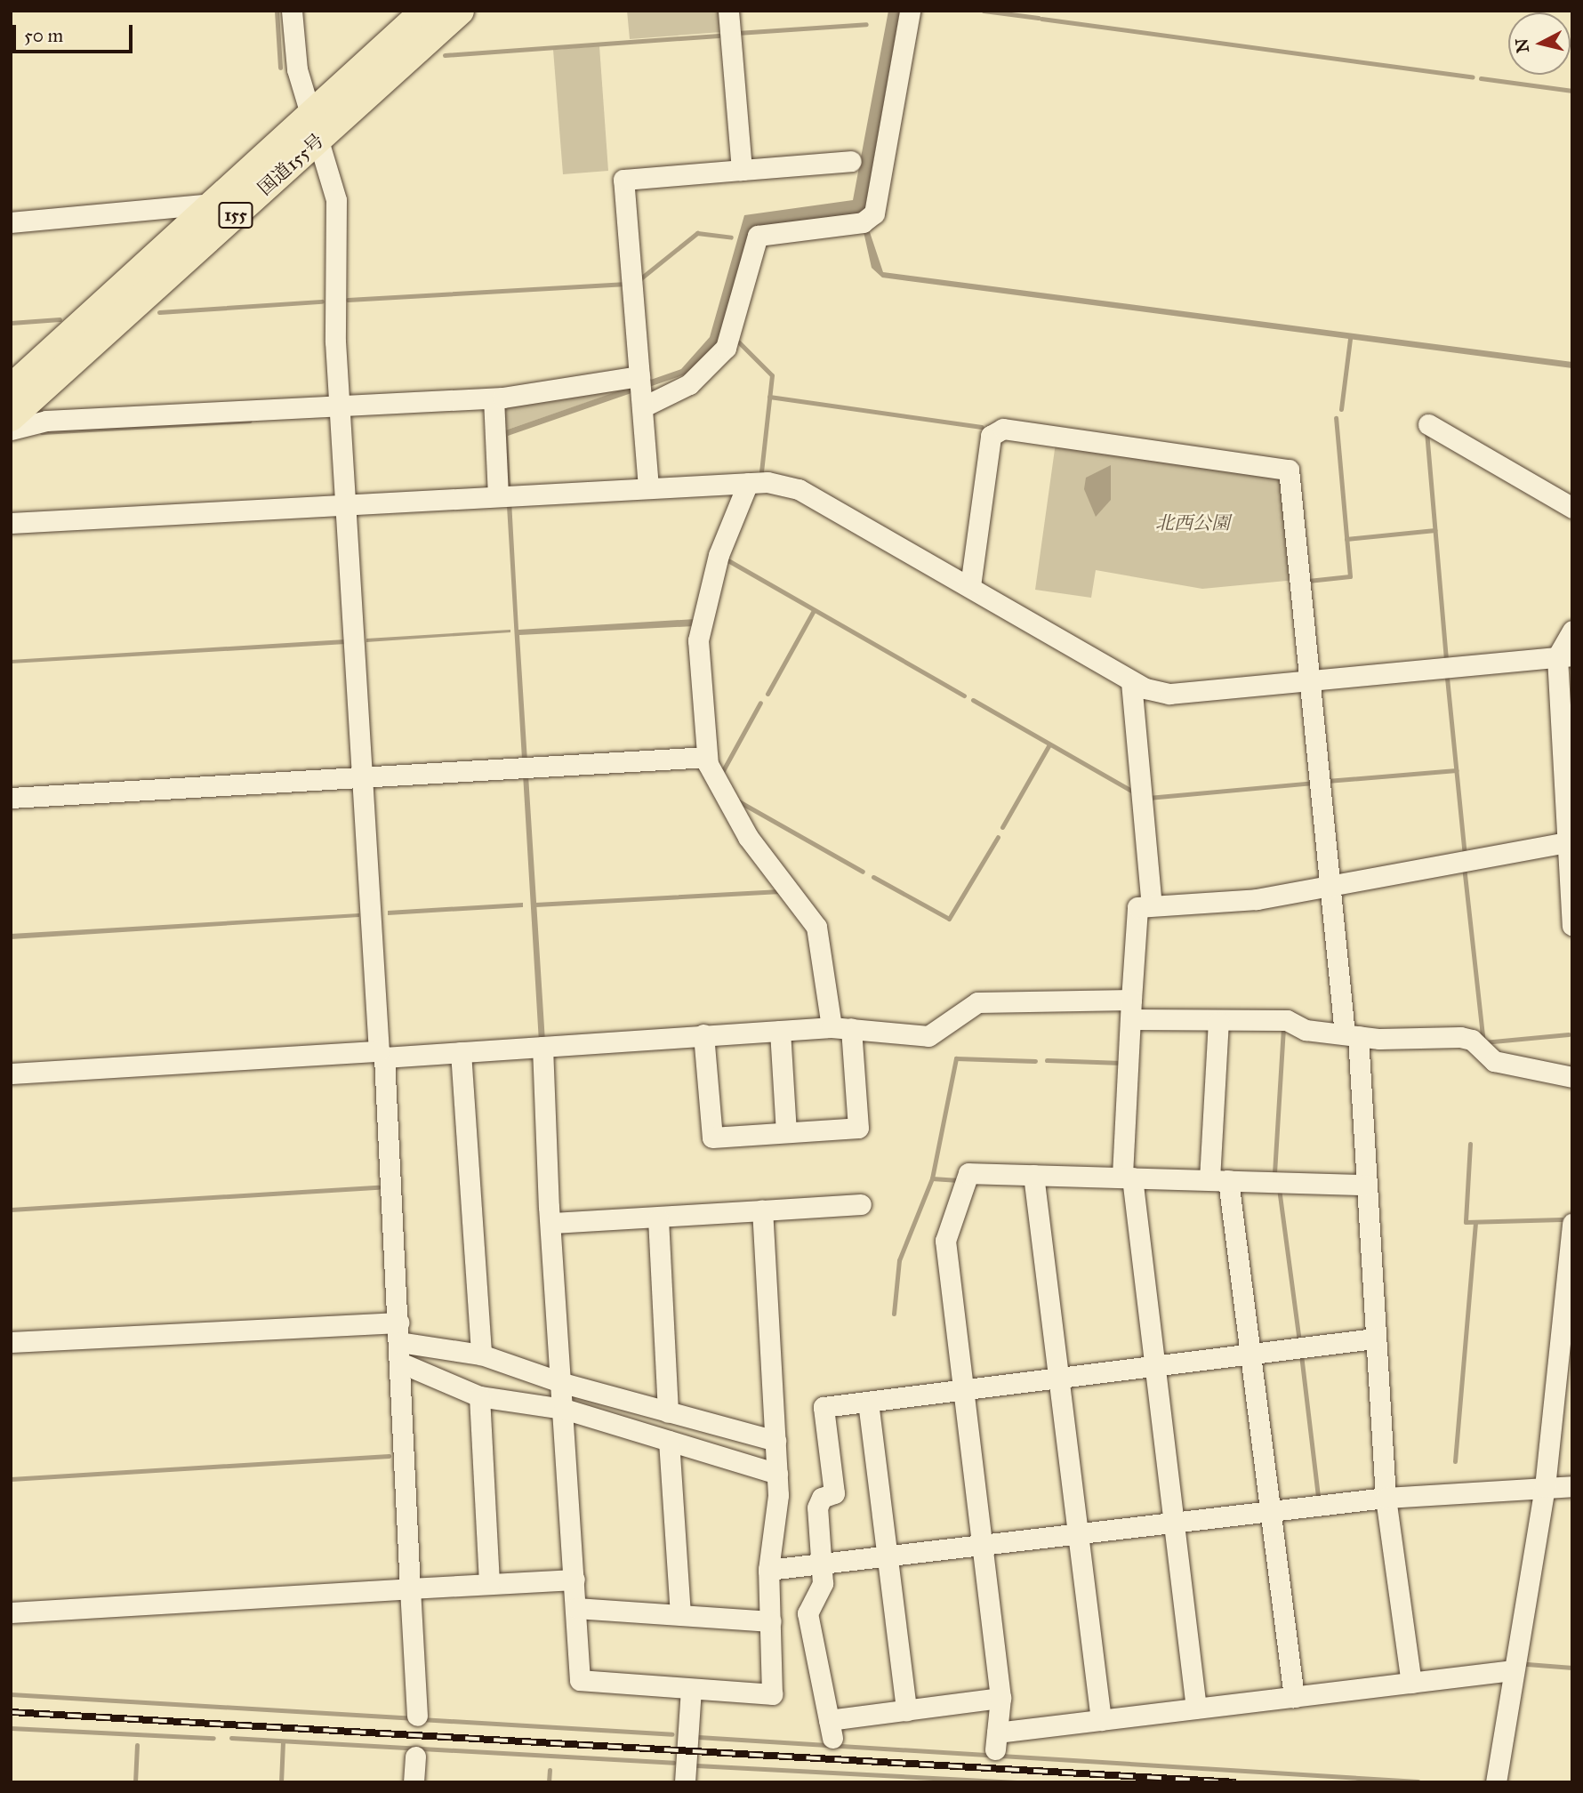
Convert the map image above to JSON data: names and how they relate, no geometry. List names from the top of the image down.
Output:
{
  "streets": {
    "highway": ["国道155号", "155"]
  },
  "parks": ["北西公園"],
  "scale_bar": "50 m",
  "north": "left"
}
